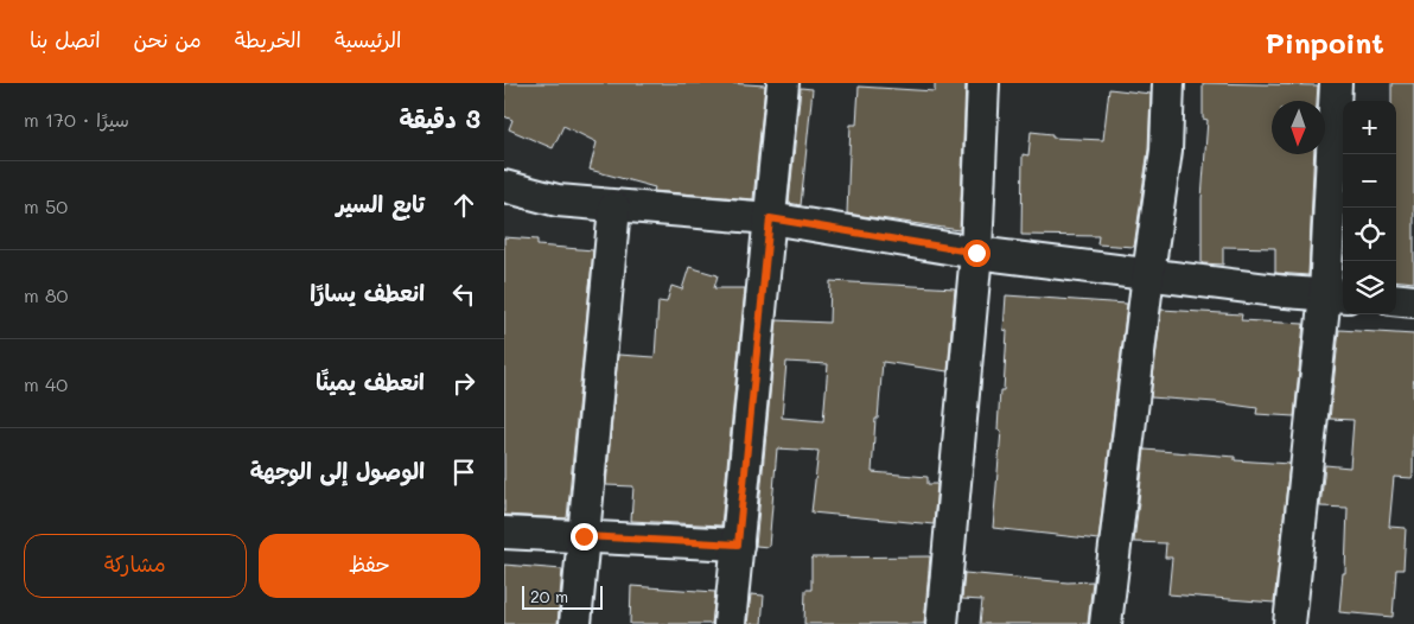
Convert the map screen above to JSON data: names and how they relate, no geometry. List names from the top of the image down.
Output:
{
  "scale_bar": "20 m",
  "north": "bottom",
  "page": {
    "header": "Pinpoint",
    "nav": [
      "الرئيسية",
      "الخريطة",
      "من نحن",
      "اتصل بنا"
    ],
    "heading": ["3 دقيقة", "سيرًا · 170 m"],
    "map_buttons": ["+", "−"],
    "list": [
      ["تابع السير", "50 m"],
      ["انعطف يسارًا", "80 m"],
      ["انعطف يمينًا", "40 m"],
      "الوصول إلى الوجهة"
    ],
    "buttons": ["حفظ", "مشاركة"],
    "scale": "20 m"
  }
}
